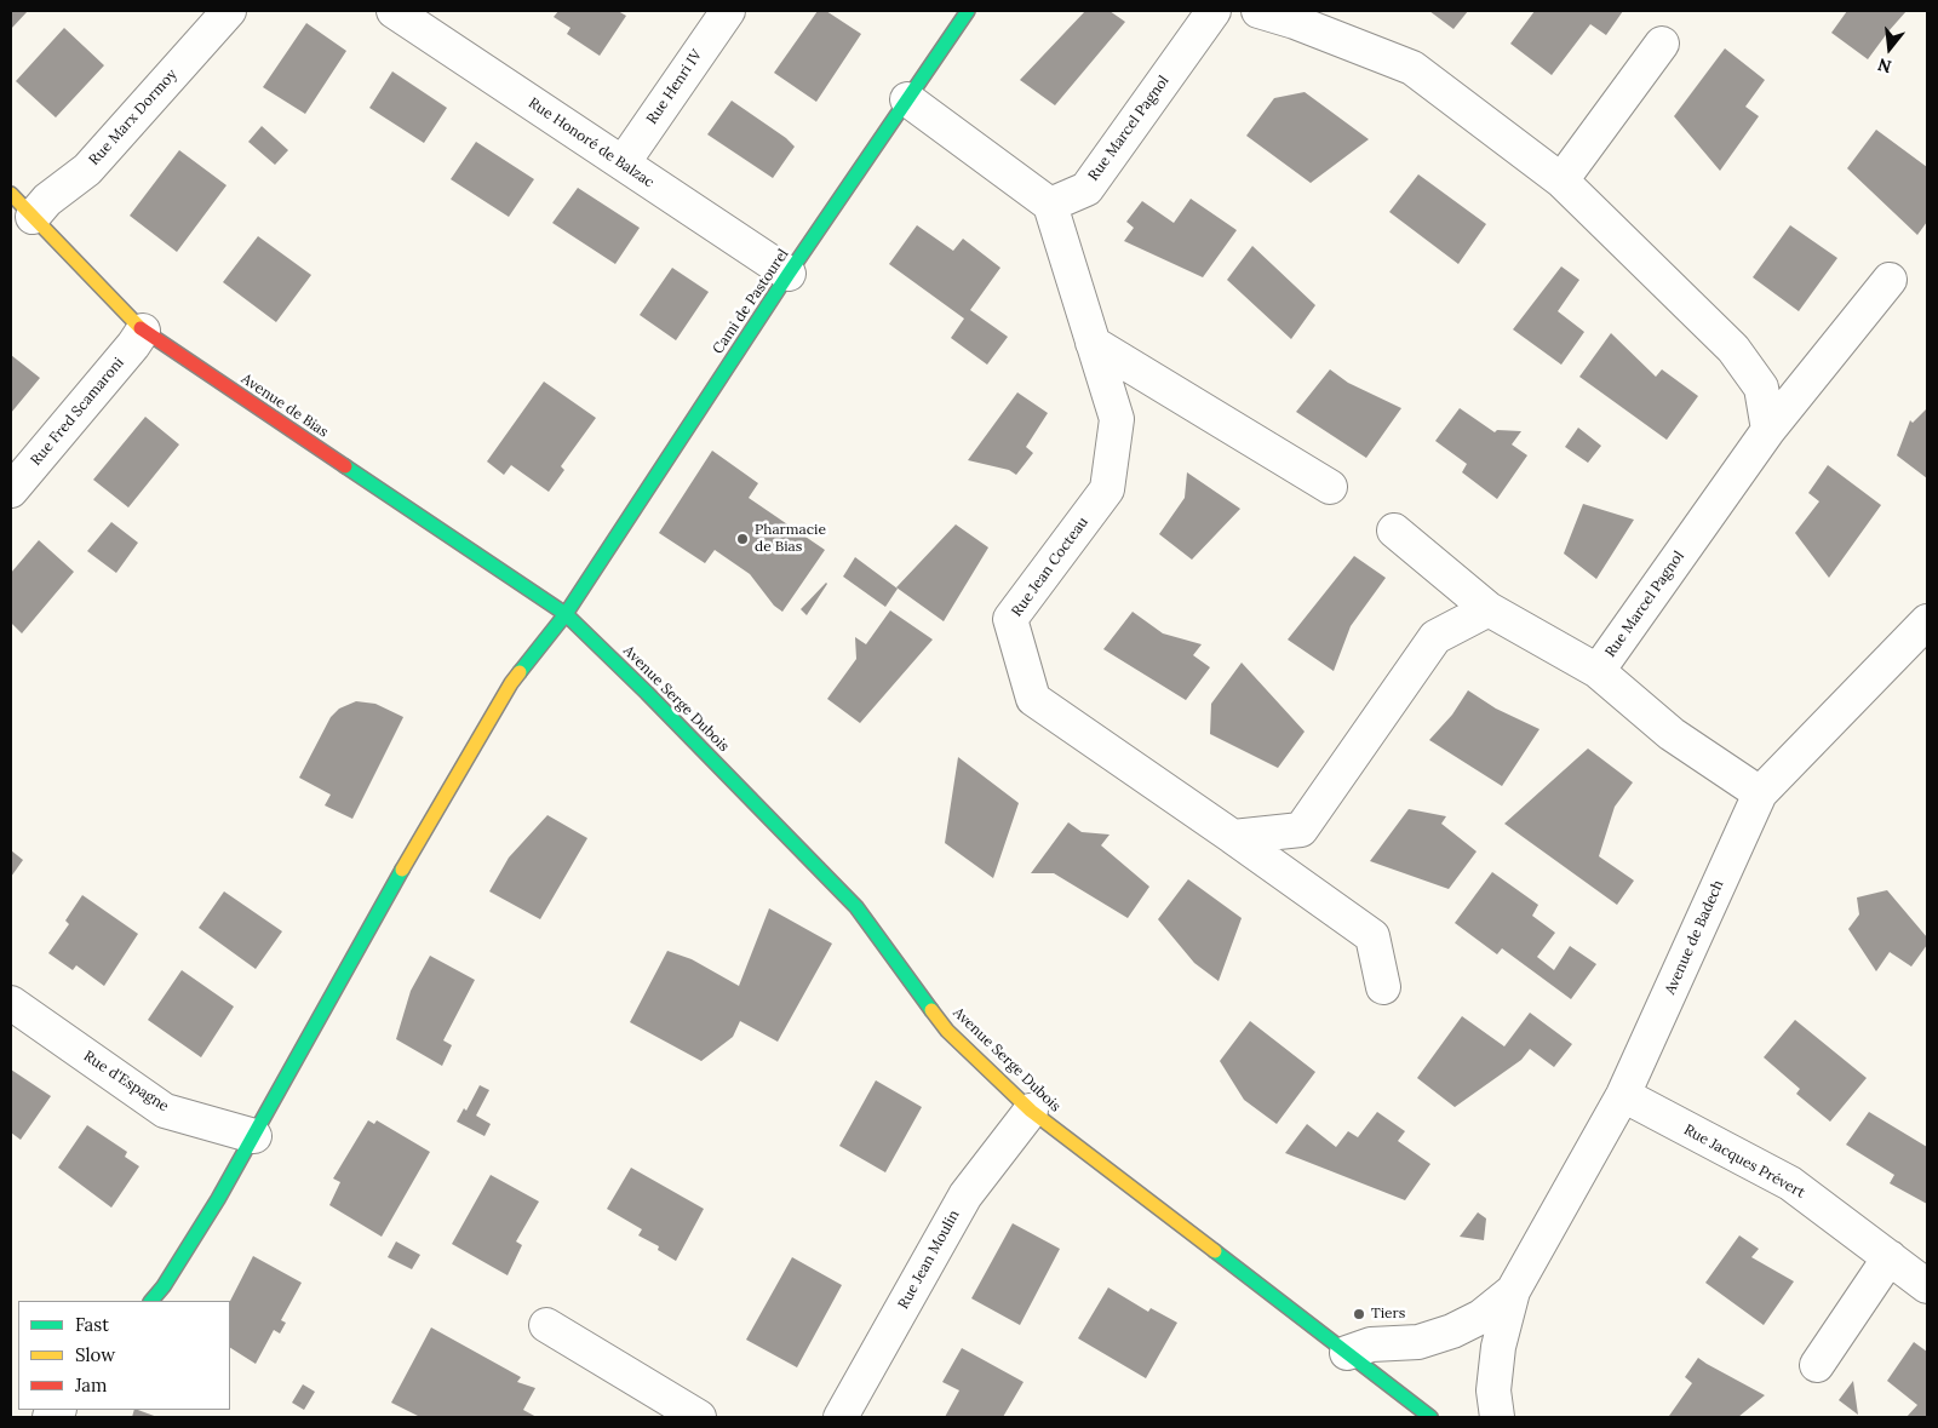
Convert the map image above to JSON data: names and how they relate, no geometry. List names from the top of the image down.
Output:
{
  "streets": {
    "street": [
      "Rue Henri IV",
      "Rue Marx Dormoy",
      "Rue Marcel Pagnol",
      "Rue Honoré de Balzac",
      "Cami de Pastourel",
      "Avenue de Bias",
      "Rue Fred Scamaroni",
      "Rue Jean Cocteau",
      "Avenue Serge Dubois",
      "Avenue de Badech",
      "Rue d'Espagne",
      "Rue Jacques Prévert",
      "Rue Jean Moulin"
    ]
  },
  "crossings": [
    ["Rue Henri IV", "Rue Honoré de Balzac"],
    ["Rue Marx Dormoy", "Avenue de Bias"],
    ["Rue Marcel Pagnol", "Rue Jean Cocteau"],
    ["Rue Marcel Pagnol", "Avenue de Badech"],
    ["Rue Honoré de Balzac", "Cami de Pastourel"],
    ["Cami de Pastourel", "Avenue de Bias"],
    ["Cami de Pastourel", "Avenue Serge Dubois"],
    ["Cami de Pastourel", "Rue d'Espagne"],
    ["Avenue de Bias", "Rue Fred Scamaroni"],
    ["Avenue de Bias", "Avenue Serge Dubois"],
    ["Avenue Serge Dubois", "Rue Jean Moulin"],
    ["Avenue de Badech", "Rue Jacques Prévert"]
  ],
  "places": ["Pharmacie de Bias", "Tiers"],
  "legend": ["Fast", "Slow", "Jam"],
  "north": "bottom"
}
